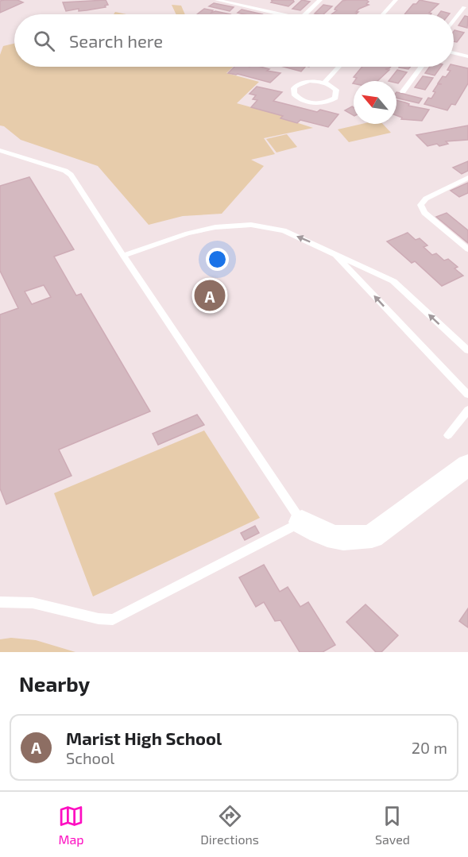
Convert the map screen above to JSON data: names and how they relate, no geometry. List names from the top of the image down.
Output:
{
  "north": "top left",
  "page": {
    "search": "Search here",
    "pins": "A",
    "heading": "Nearby",
    "list": [
      {
        "mark": "A",
        "name": "Marist High School",
        "note": "School",
        "value": "20 m"
      }
    ],
    "nav": ["Map", "Directions", "Saved"]
  }
}
